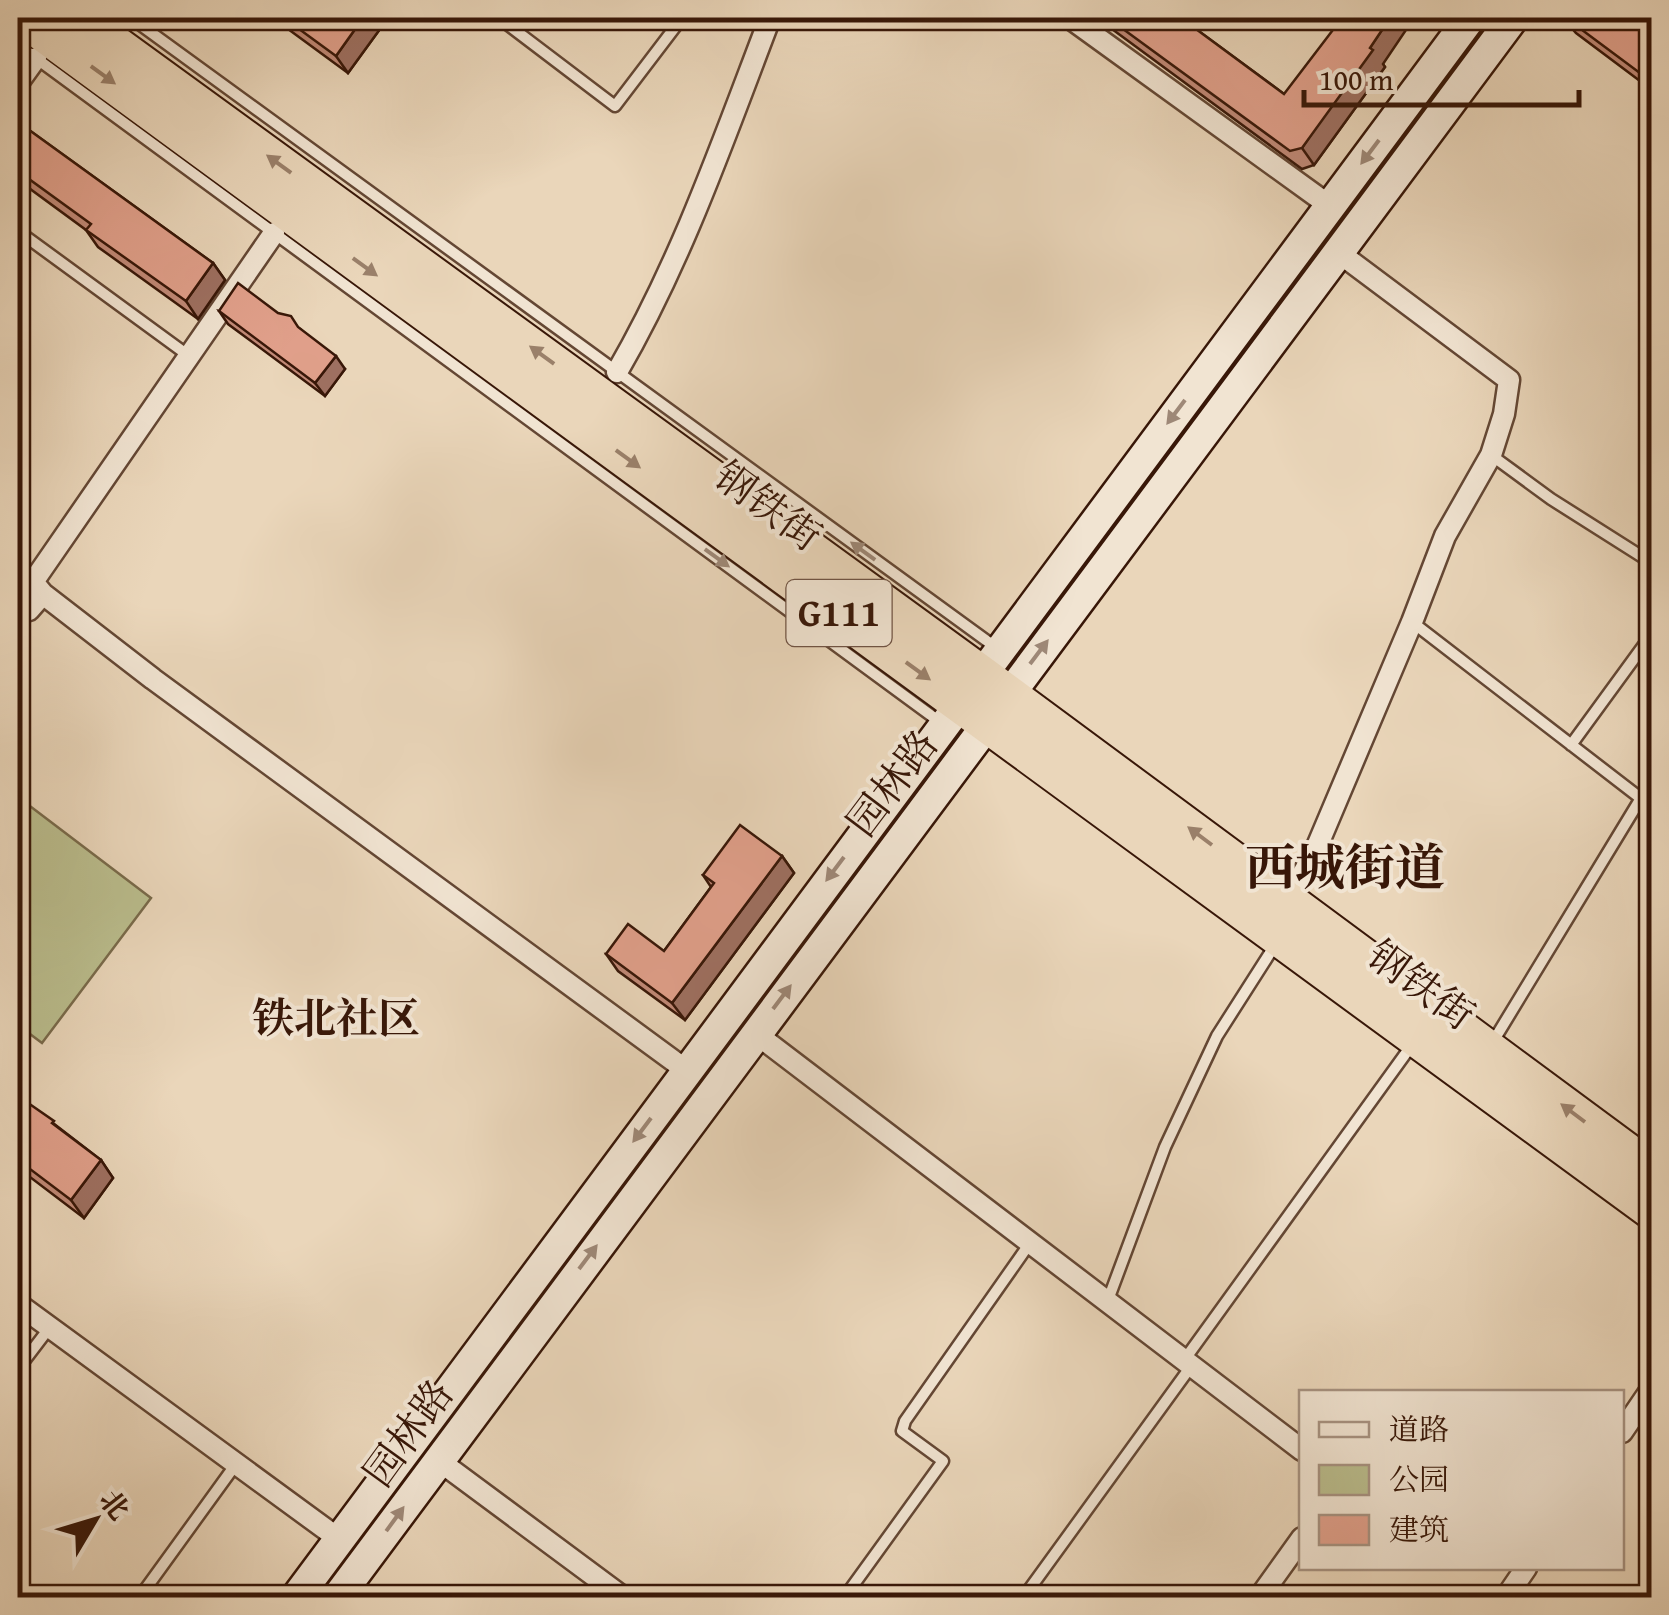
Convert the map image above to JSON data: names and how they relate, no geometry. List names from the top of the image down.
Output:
{
  "streets": {
    "highway": ["钢铁街", "G111"],
    "street": ["园林路"]
  },
  "crossings": [
    ["钢铁街", "园林路"]
  ],
  "districts": ["西城街道", "铁北社区"],
  "legend": ["道路", "公园", "建筑"],
  "scale_bar": "100 m",
  "north": "top right"
}
